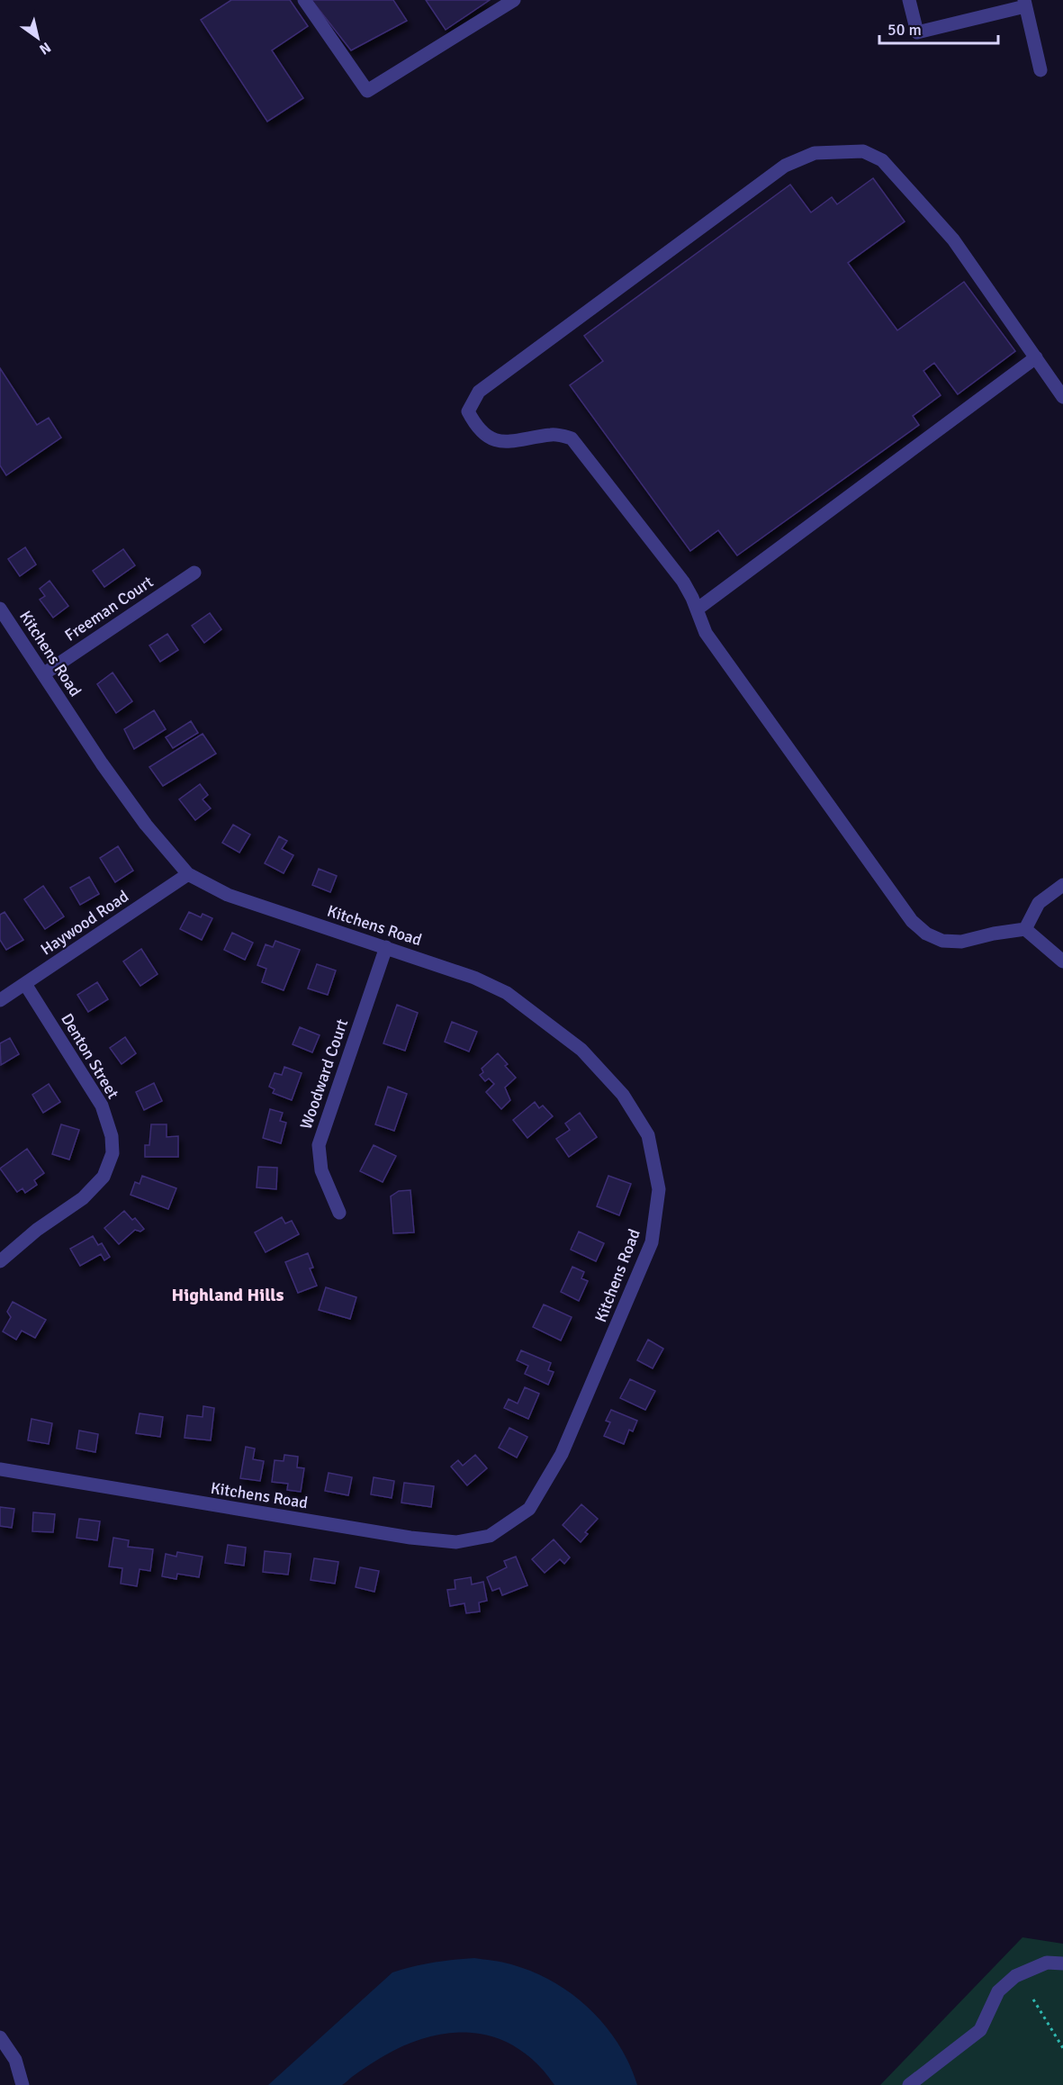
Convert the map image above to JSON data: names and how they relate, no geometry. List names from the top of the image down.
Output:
{
  "streets": {
    "street": [
      "Freeman Court",
      "Kitchens Road",
      "Haywood Road",
      "Denton Street",
      "Woodward Court"
    ]
  },
  "crossings": [
    ["Freeman Court", "Kitchens Road"],
    ["Kitchens Road", "Haywood Road"],
    ["Kitchens Road", "Woodward Court"],
    ["Haywood Road", "Denton Street"]
  ],
  "districts": ["Highland Hills"],
  "scale_bar": "50 m",
  "north": "bottom right"
}
